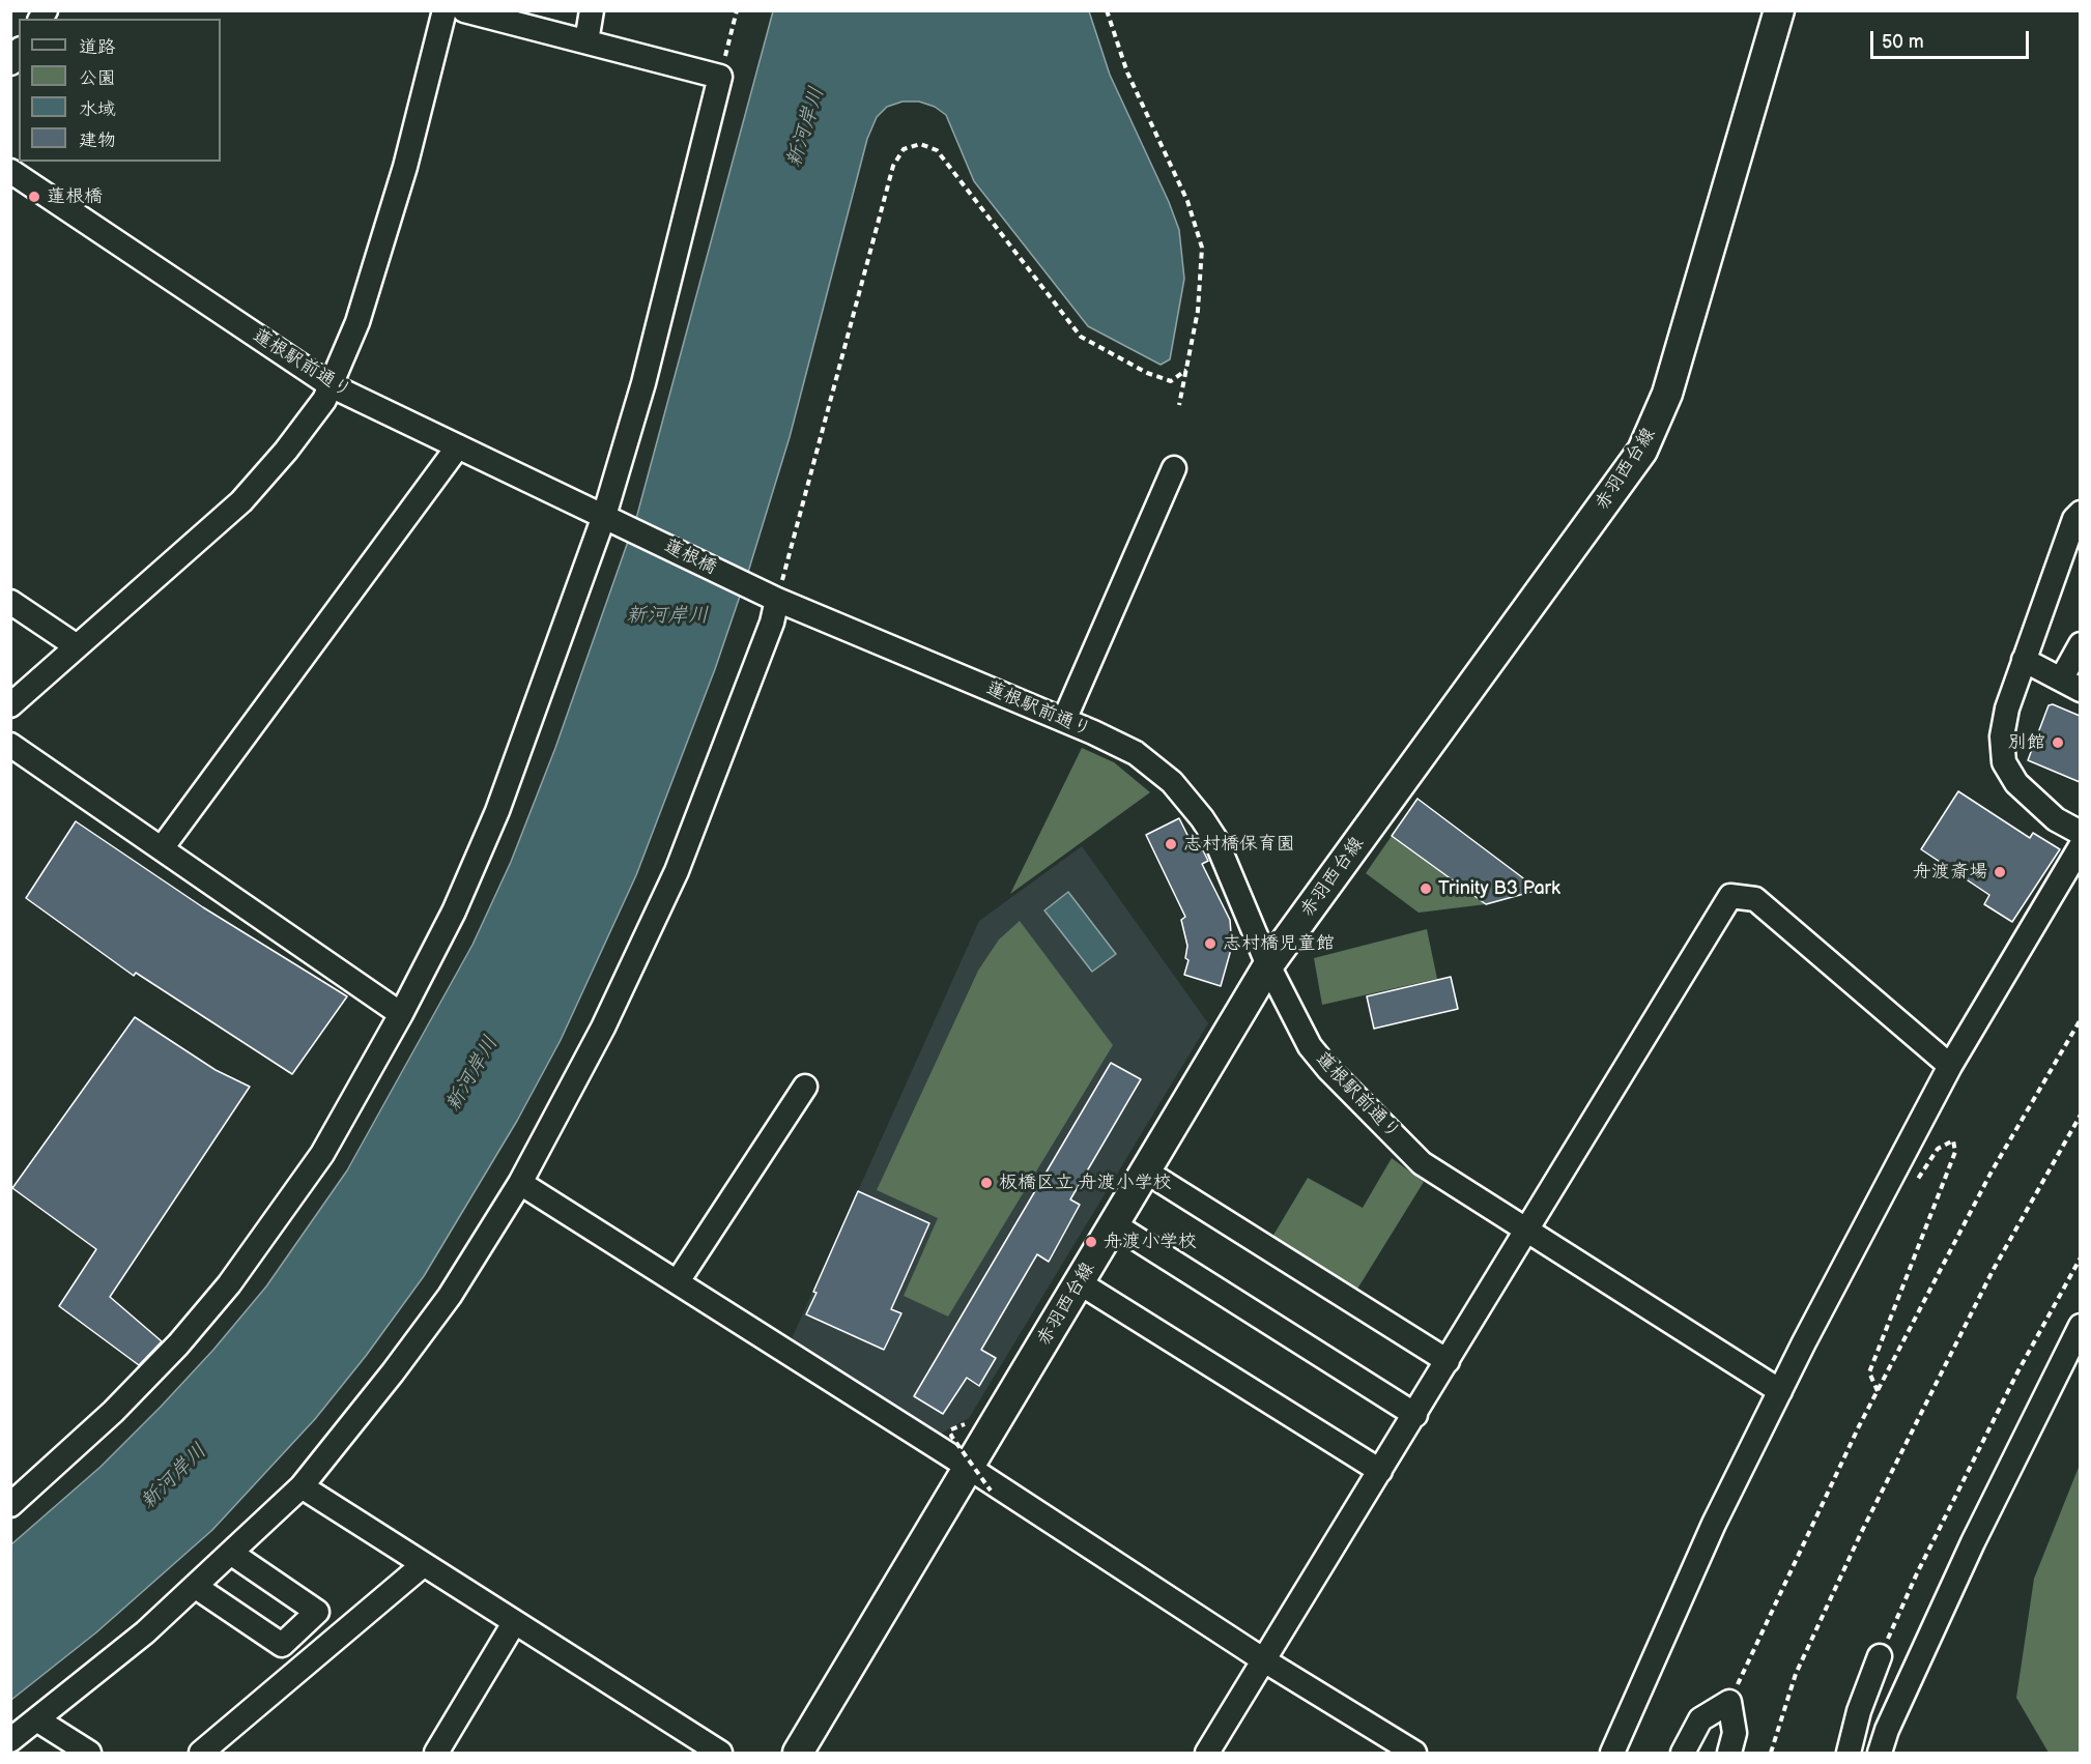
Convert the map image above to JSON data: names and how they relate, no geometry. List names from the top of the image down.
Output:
{
  "streets": {
    "main road": ["赤羽西台線"],
    "street": ["蓮根駅前通り", "蓮根橋"]
  },
  "crossings": [
    ["蓮根駅前通り", "赤羽西台線"],
    ["蓮根駅前通り", "蓮根橋"]
  ],
  "water": ["新河岸川"],
  "places": [
    "蓮根橋",
    "別館",
    "志村橋保育園",
    "舟渡斎場",
    "Trinity B3 Park",
    "志村橋児童館",
    "板橋区立 舟渡小学校",
    "舟渡小学校"
  ],
  "legend": [
    "道路",
    "公園",
    "水域",
    "建物"
  ],
  "scale_bar": "50 m"
}
